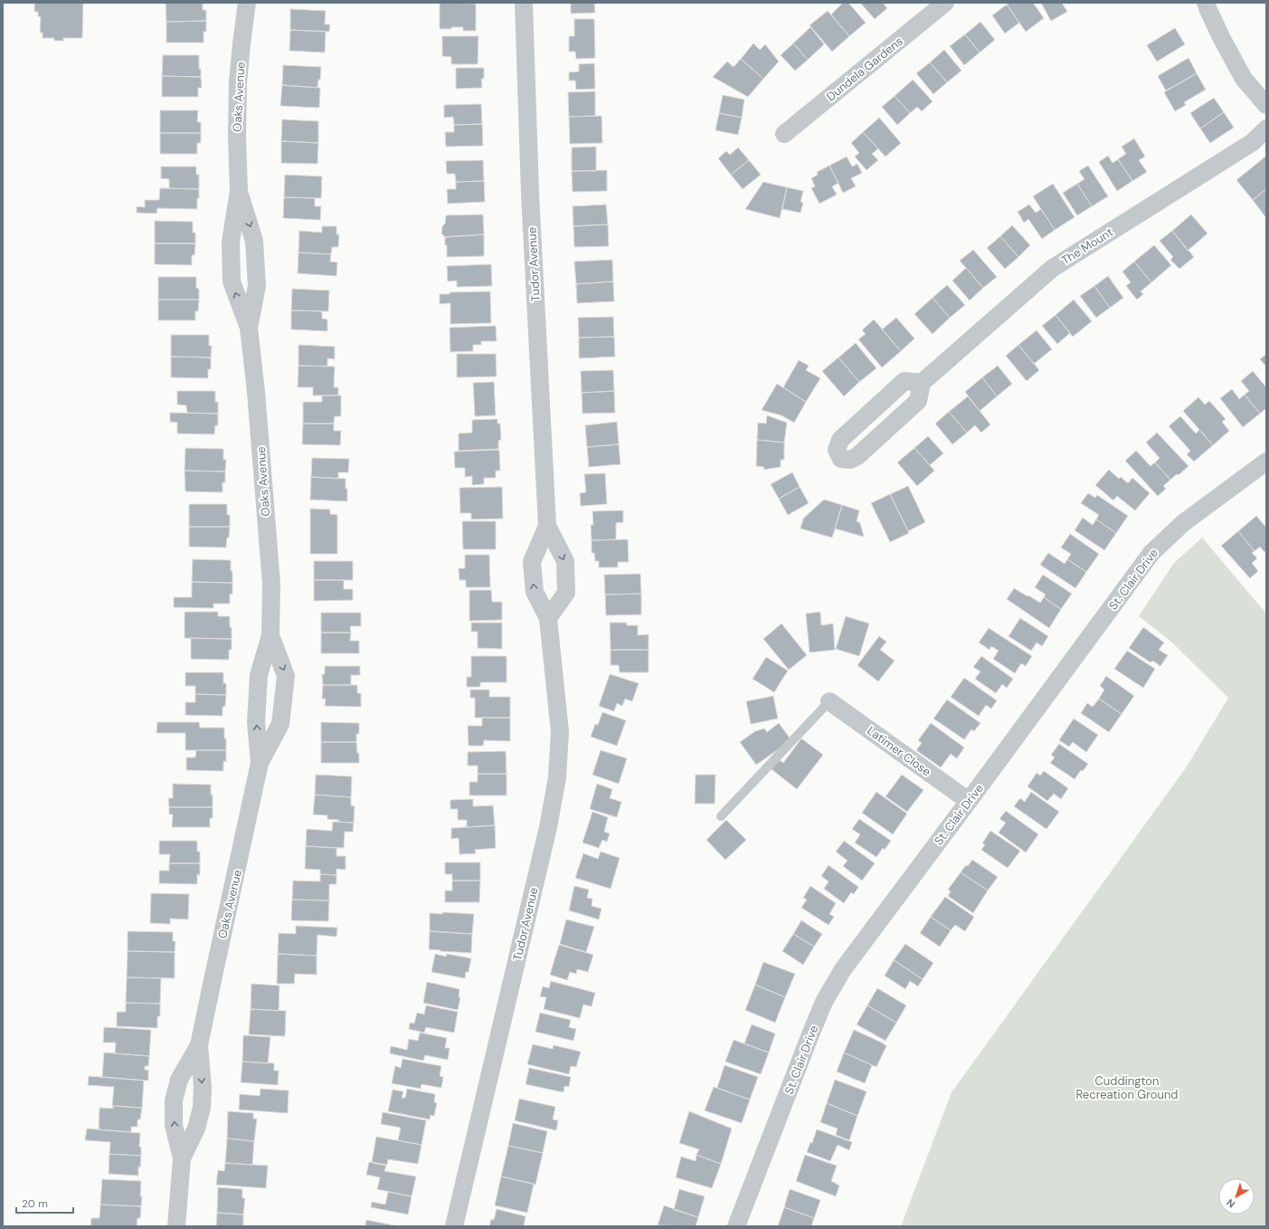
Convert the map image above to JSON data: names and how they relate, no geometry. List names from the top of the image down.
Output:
{
  "streets": {
    "street": [
      "Dundela Gardens",
      "Oaks Avenue",
      "The Mount",
      "Tudor Avenue",
      "St. Clair Drive",
      "Latimer Close"
    ]
  },
  "crossings": [
    ["St. Clair Drive", "Latimer Close"]
  ],
  "parks": ["Cuddington Recreation Ground"],
  "scale_bar": "20 m",
  "north": "bottom left"
}
